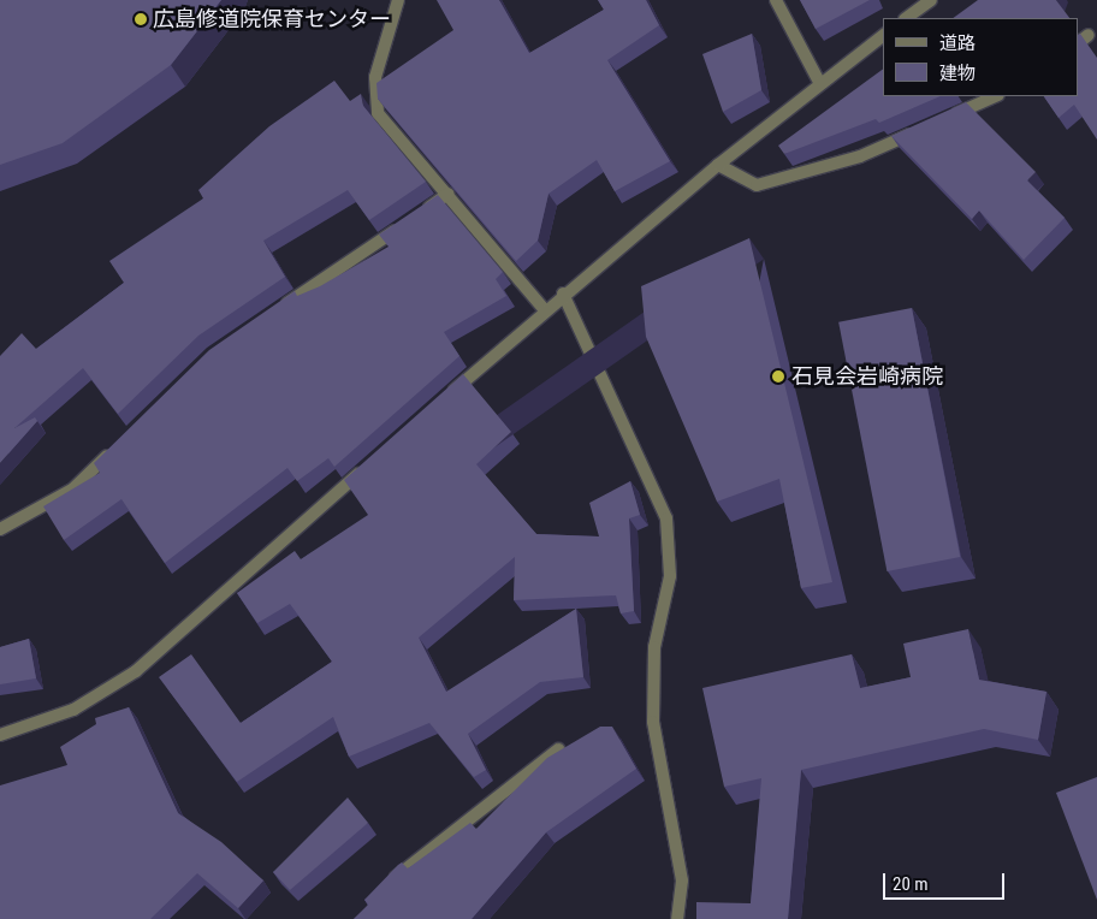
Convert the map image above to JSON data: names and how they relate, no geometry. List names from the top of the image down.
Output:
{
  "places": ["広島修道院保育センター", "石見会岩崎病院"],
  "legend": ["道路", "建物"],
  "scale_bar": "20 m"
}
